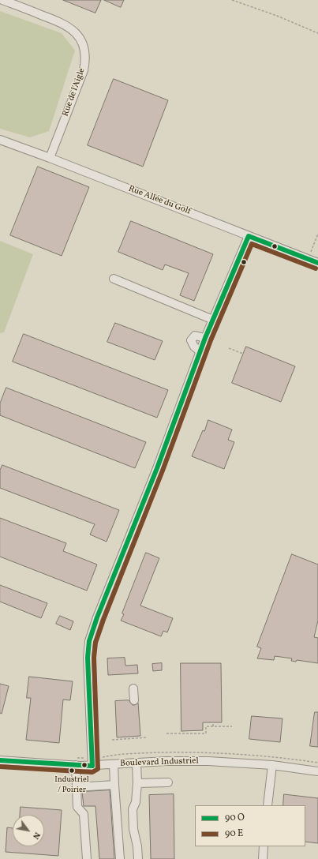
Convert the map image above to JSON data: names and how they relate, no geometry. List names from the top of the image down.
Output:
{
  "streets": {
    "street": ["Rue de l'Aigle", "Rue Allée du Golf", "Boulevard Industriel"]
  },
  "crossings": [
    ["Rue de l'Aigle", "Rue Allée du Golf"]
  ],
  "places": ["Industriel / Poirier"],
  "legend": ["90 O", "90 E"],
  "north": "bottom right"
}
